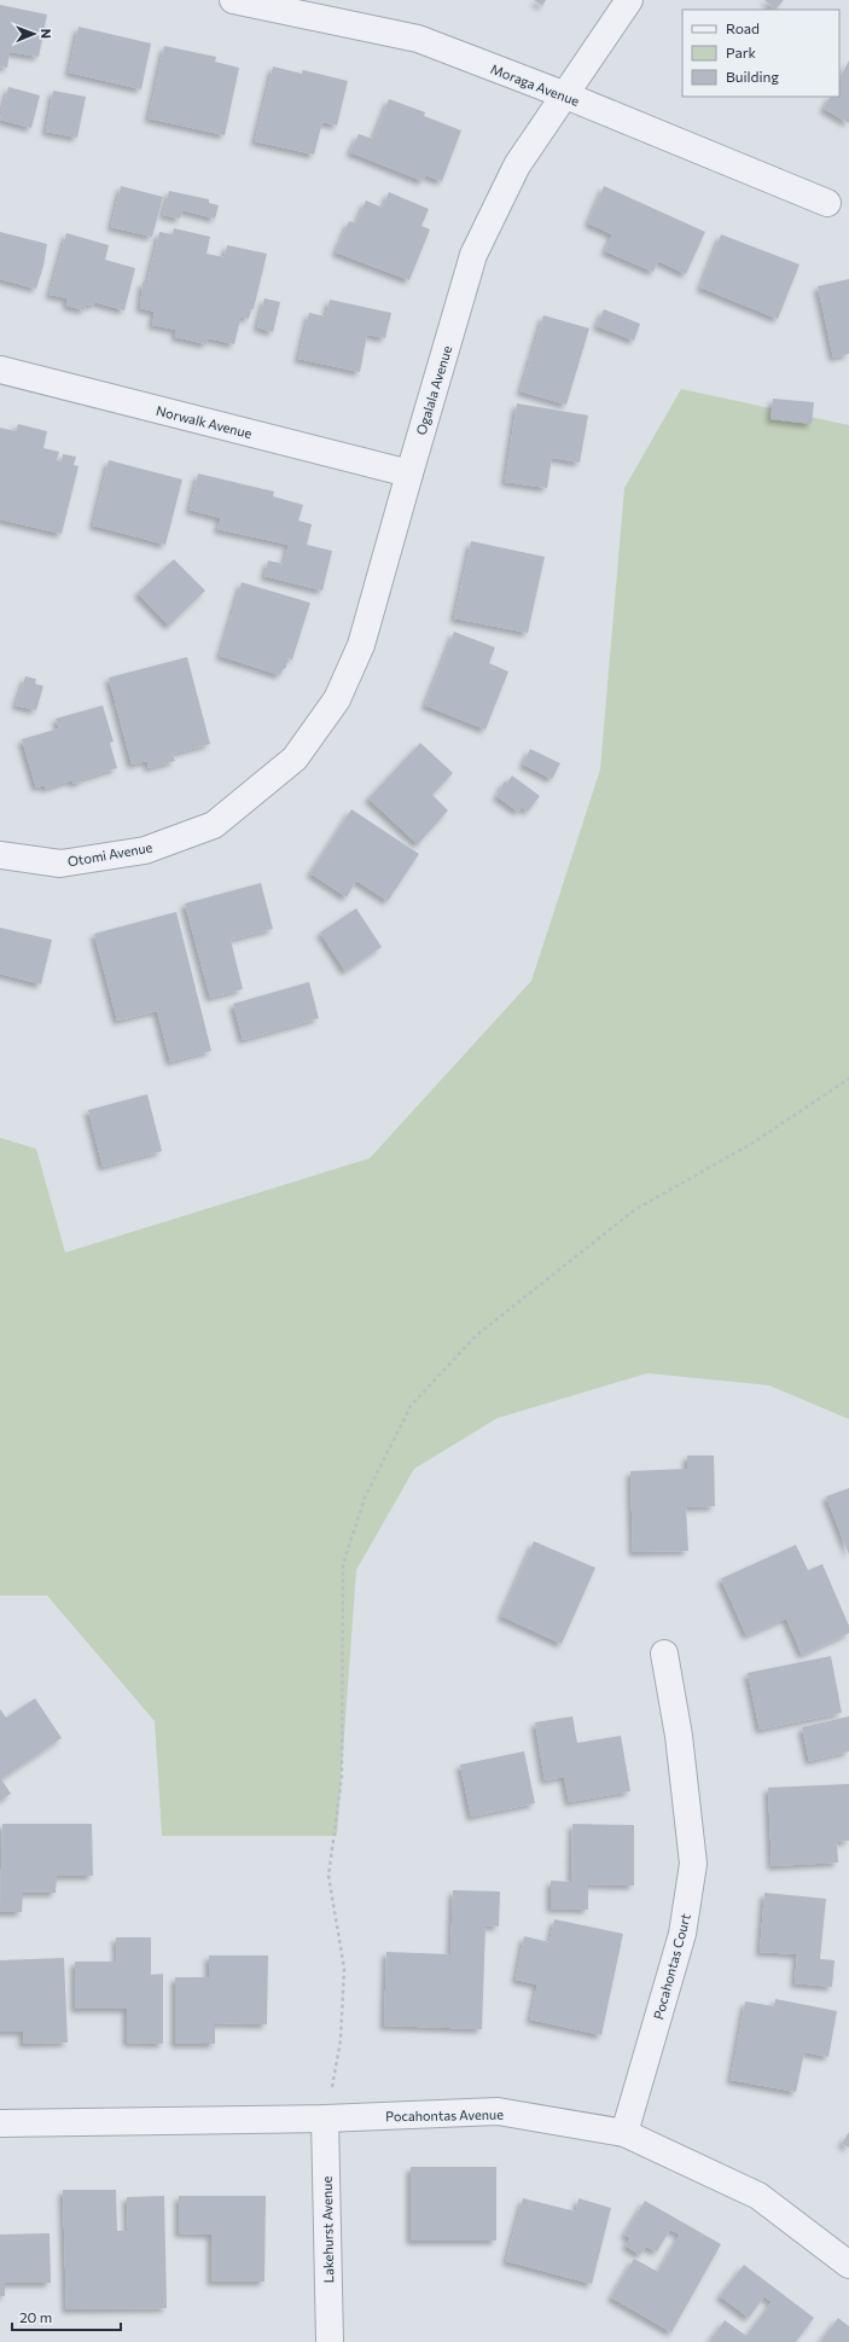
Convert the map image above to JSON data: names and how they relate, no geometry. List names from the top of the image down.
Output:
{
  "streets": {
    "street": [
      "Moraga Avenue",
      "Ogalala Avenue",
      "Norwalk Avenue",
      "Otomi Avenue",
      "Pocahontas Court",
      "Pocahontas Avenue",
      "Lakehurst Avenue"
    ]
  },
  "crossings": [
    ["Moraga Avenue", "Ogalala Avenue"],
    ["Ogalala Avenue", "Norwalk Avenue"],
    ["Ogalala Avenue", "Otomi Avenue"],
    ["Pocahontas Court", "Pocahontas Avenue"],
    ["Pocahontas Avenue", "Lakehurst Avenue"]
  ],
  "legend": ["Road", "Park", "Building"],
  "scale_bar": "20 m",
  "north": "right"
}
